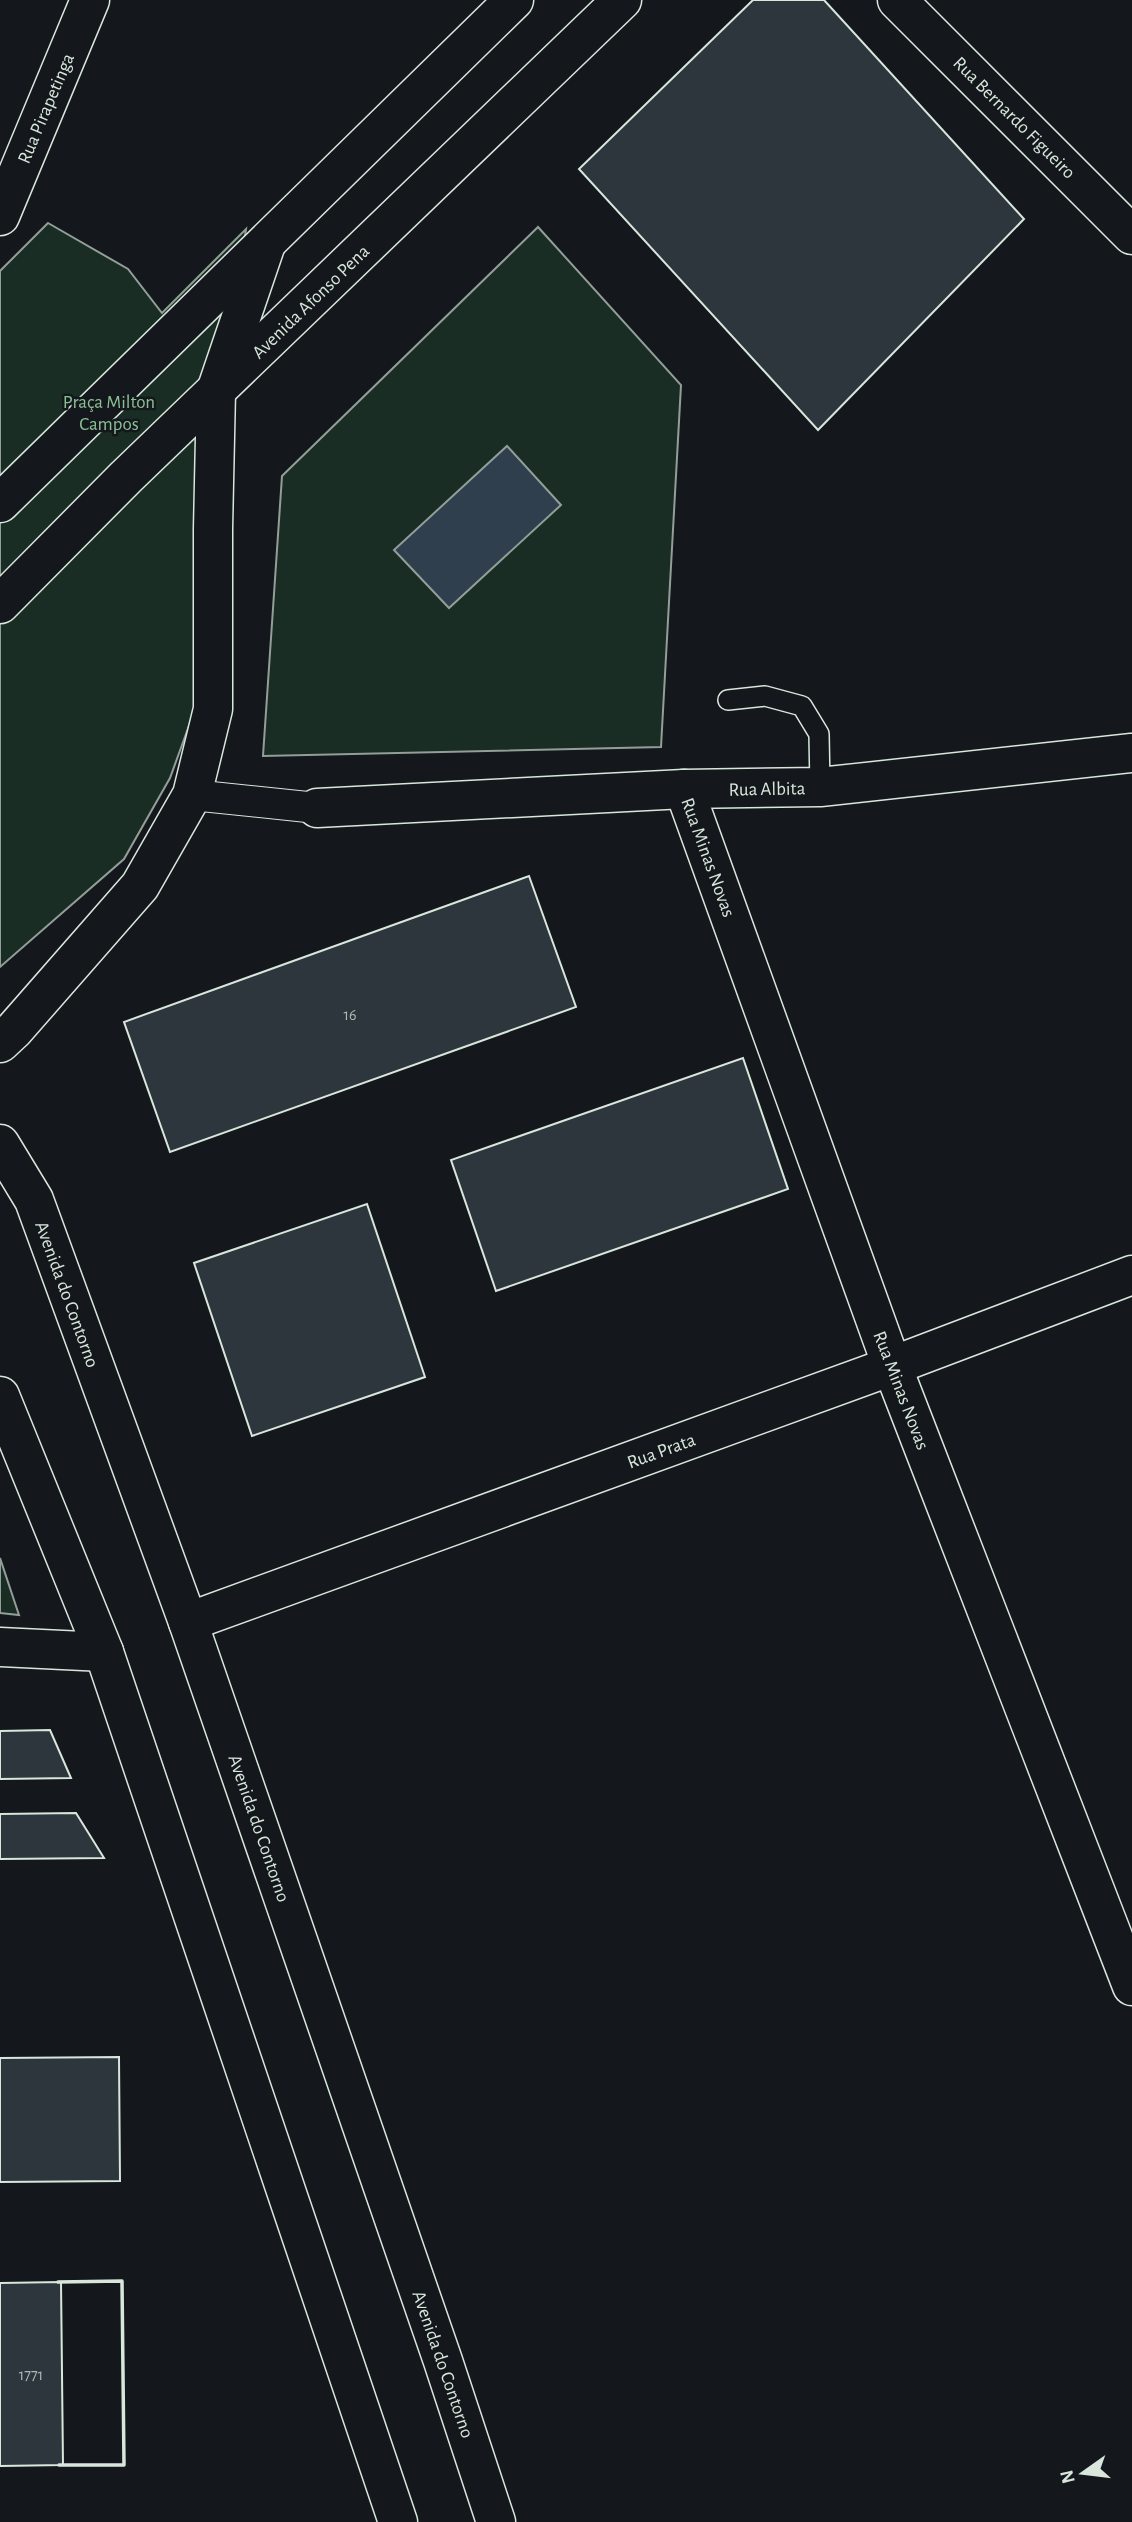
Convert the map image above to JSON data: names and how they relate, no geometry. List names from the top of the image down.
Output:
{
  "streets": {
    "main road": [
      "Rua Pirapetinga",
      "Rua Bernardo Figueiro",
      "Avenida Afonso Pena",
      "Rua Albita",
      "Rua Minas Novas",
      "Avenida do Contorno",
      "Rua Prata"
    ]
  },
  "crossings": [
    ["Rua Albita", "Rua Minas Novas"],
    ["Rua Minas Novas", "Rua Prata"],
    ["Avenida do Contorno", "Rua Prata"]
  ],
  "parks": ["Praça Milton Campos"],
  "house_numbers": ["16", "1771"],
  "north": "left"
}
